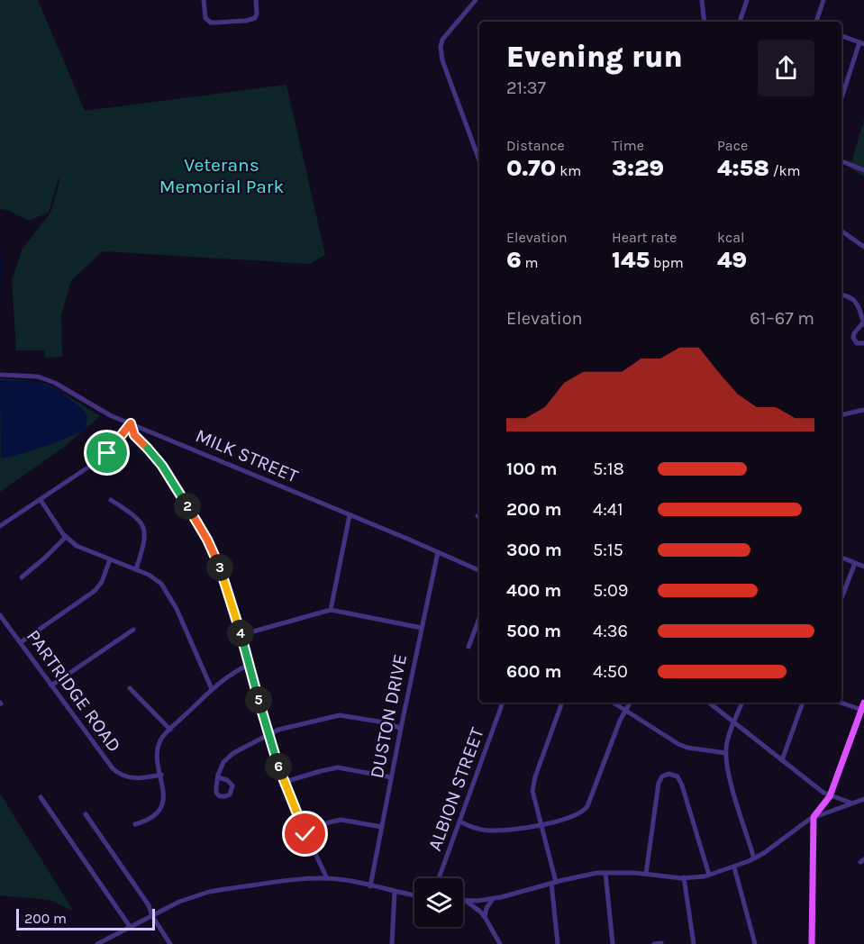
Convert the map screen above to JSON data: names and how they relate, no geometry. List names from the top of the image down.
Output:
{
  "streets": {
    "street": [
      "MILK STREET",
      "PARTRIDGE ROAD",
      "DUSTON DRIVE",
      "ALBION STREET"
    ]
  },
  "crossings": [
    ["MILK STREET", "DUSTON DRIVE"]
  ],
  "parks": ["Veterans Memorial Park"],
  "scale_bar": "200 m",
  "page": {
    "heading": ["Evening run", "21:37"],
    "stats": [
      ["Distance", "0.70 km"],
      ["Time", "3:29"],
      ["Pace", "4:58 /km"],
      ["Elevation", "6 m"],
      ["Heart rate", "145 bpm"],
      ["kcal", "49"]
    ],
    "chart": ["Elevation", "61–67 m"],
    "list": [
      {
        "name": "100 m",
        "note": "5:18"
      },
      {
        "name": "200 m",
        "note": "4:41"
      },
      {
        "name": "300 m",
        "note": "5:15"
      },
      {
        "name": "400 m",
        "note": "5:09"
      },
      {
        "name": "500 m",
        "note": "4:36"
      },
      {
        "name": "600 m",
        "note": "4:50"
      }
    ],
    "pins": [
      "2",
      "3",
      "4",
      "5",
      "6"
    ],
    "scale": "200 m"
  }
}
